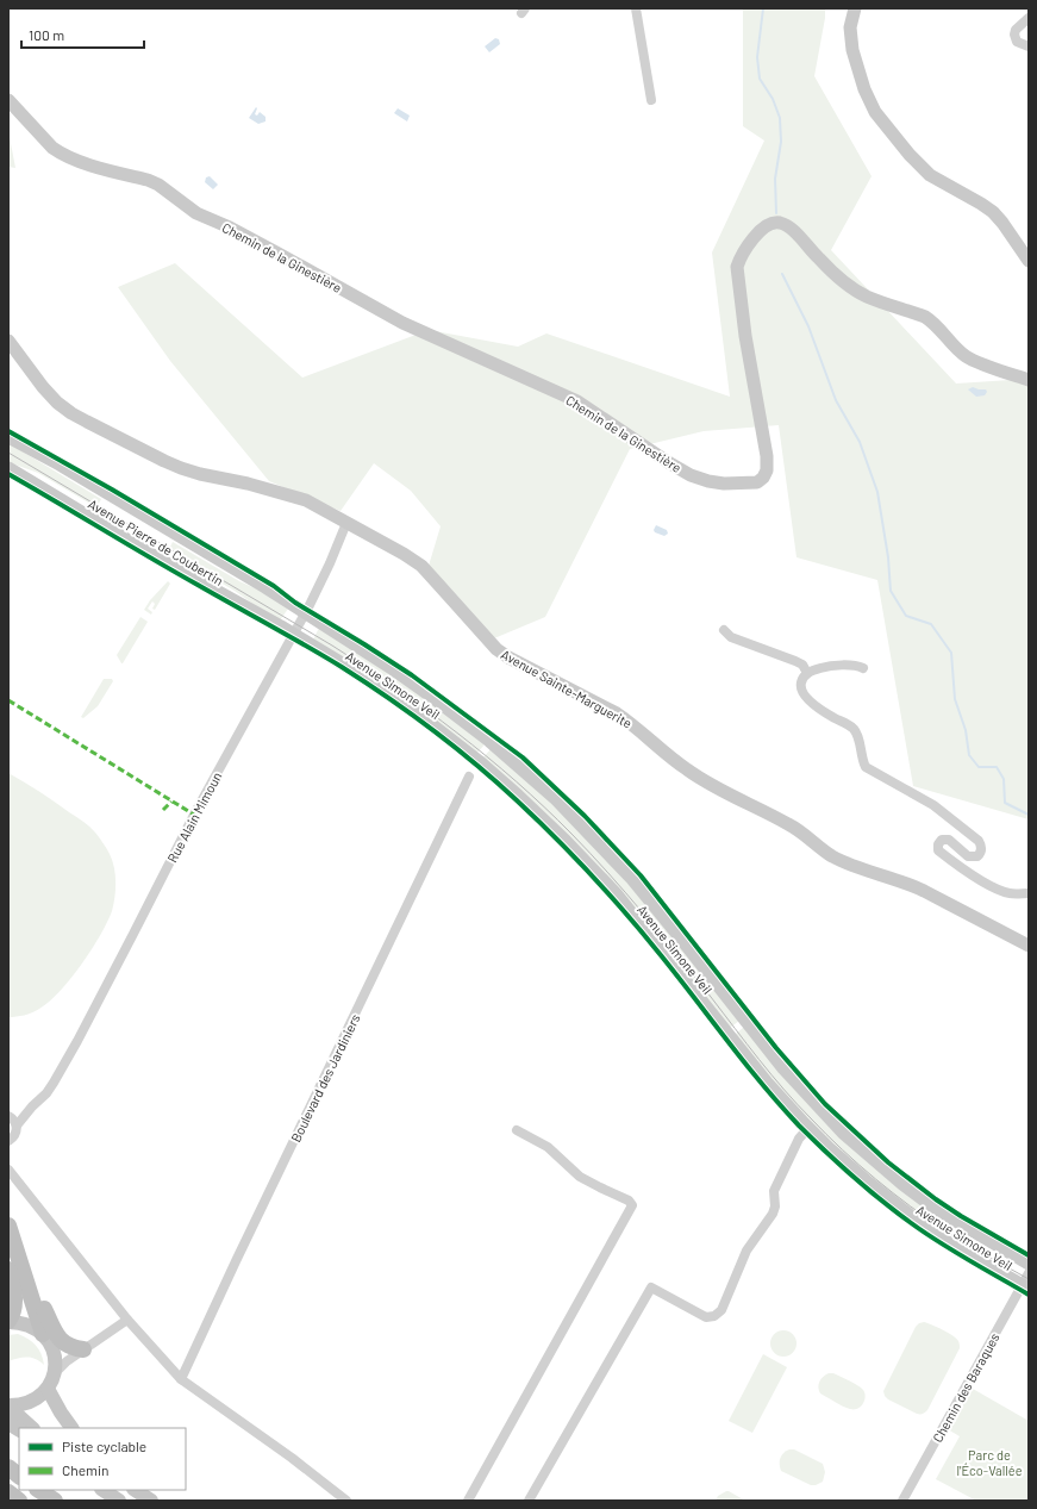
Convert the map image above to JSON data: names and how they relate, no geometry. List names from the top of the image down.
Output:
{
  "streets": {
    "main road": [
      "Chemin de la Ginestière",
      "Avenue Pierre de Coubertin",
      "Avenue Simone Veil",
      "Avenue Sainte-Marguerite"
    ],
    "street": ["Rue Alain Mimoun", "Boulevard des Jardiniers", "Chemin des Baraques"]
  },
  "crossings": [
    ["Avenue Pierre de Coubertin", "Avenue Simone Veil"],
    ["Avenue Pierre de Coubertin", "Rue Alain Mimoun"],
    ["Avenue Simone Veil", "Rue Alain Mimoun"],
    ["Avenue Simone Veil", "Chemin des Baraques"],
    ["Avenue Sainte-Marguerite", "Rue Alain Mimoun"]
  ],
  "parks": ["Parc de l'Éco-Vallée"],
  "legend": ["Piste cyclable", "Chemin"],
  "scale_bar": "100 m"
}
